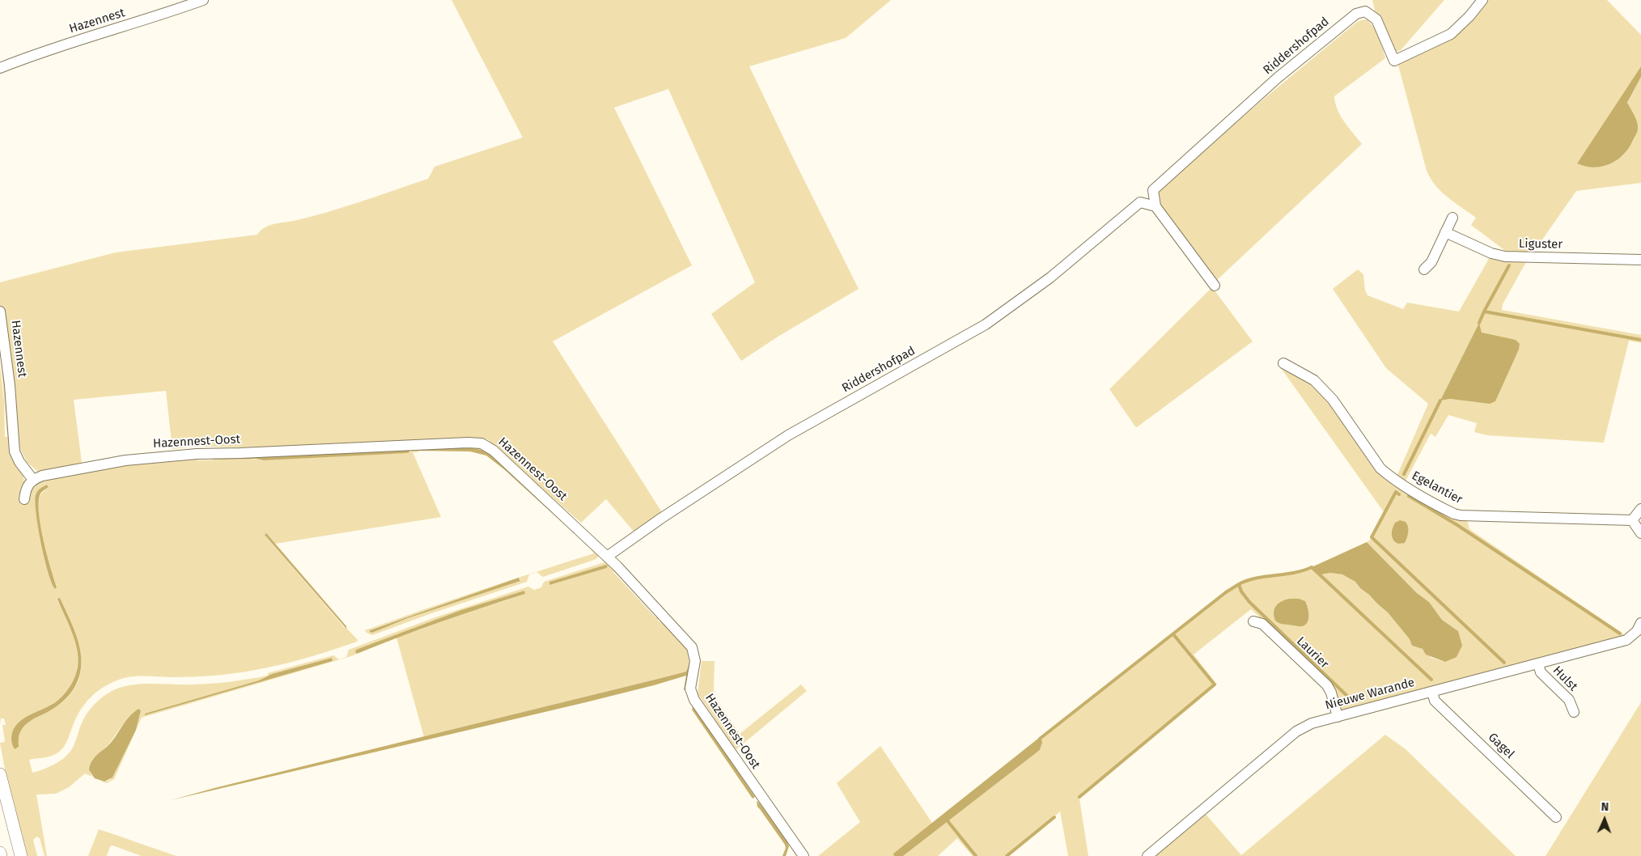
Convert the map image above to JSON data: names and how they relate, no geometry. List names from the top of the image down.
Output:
{
  "streets": {
    "street": [
      "Hazennest",
      "Riddershofpad",
      "Liguster",
      "Hazennest-Oost",
      "Egelantier",
      "Laurier",
      "Hulst",
      "Nieuwe Warande",
      "Gagel"
    ]
  },
  "crossings": [
    ["Hazennest", "Hazennest-Oost"],
    ["Riddershofpad", "Hazennest-Oost"],
    ["Laurier", "Nieuwe Warande"],
    ["Hulst", "Nieuwe Warande"],
    ["Nieuwe Warande", "Gagel"]
  ],
  "north": "top"
}
